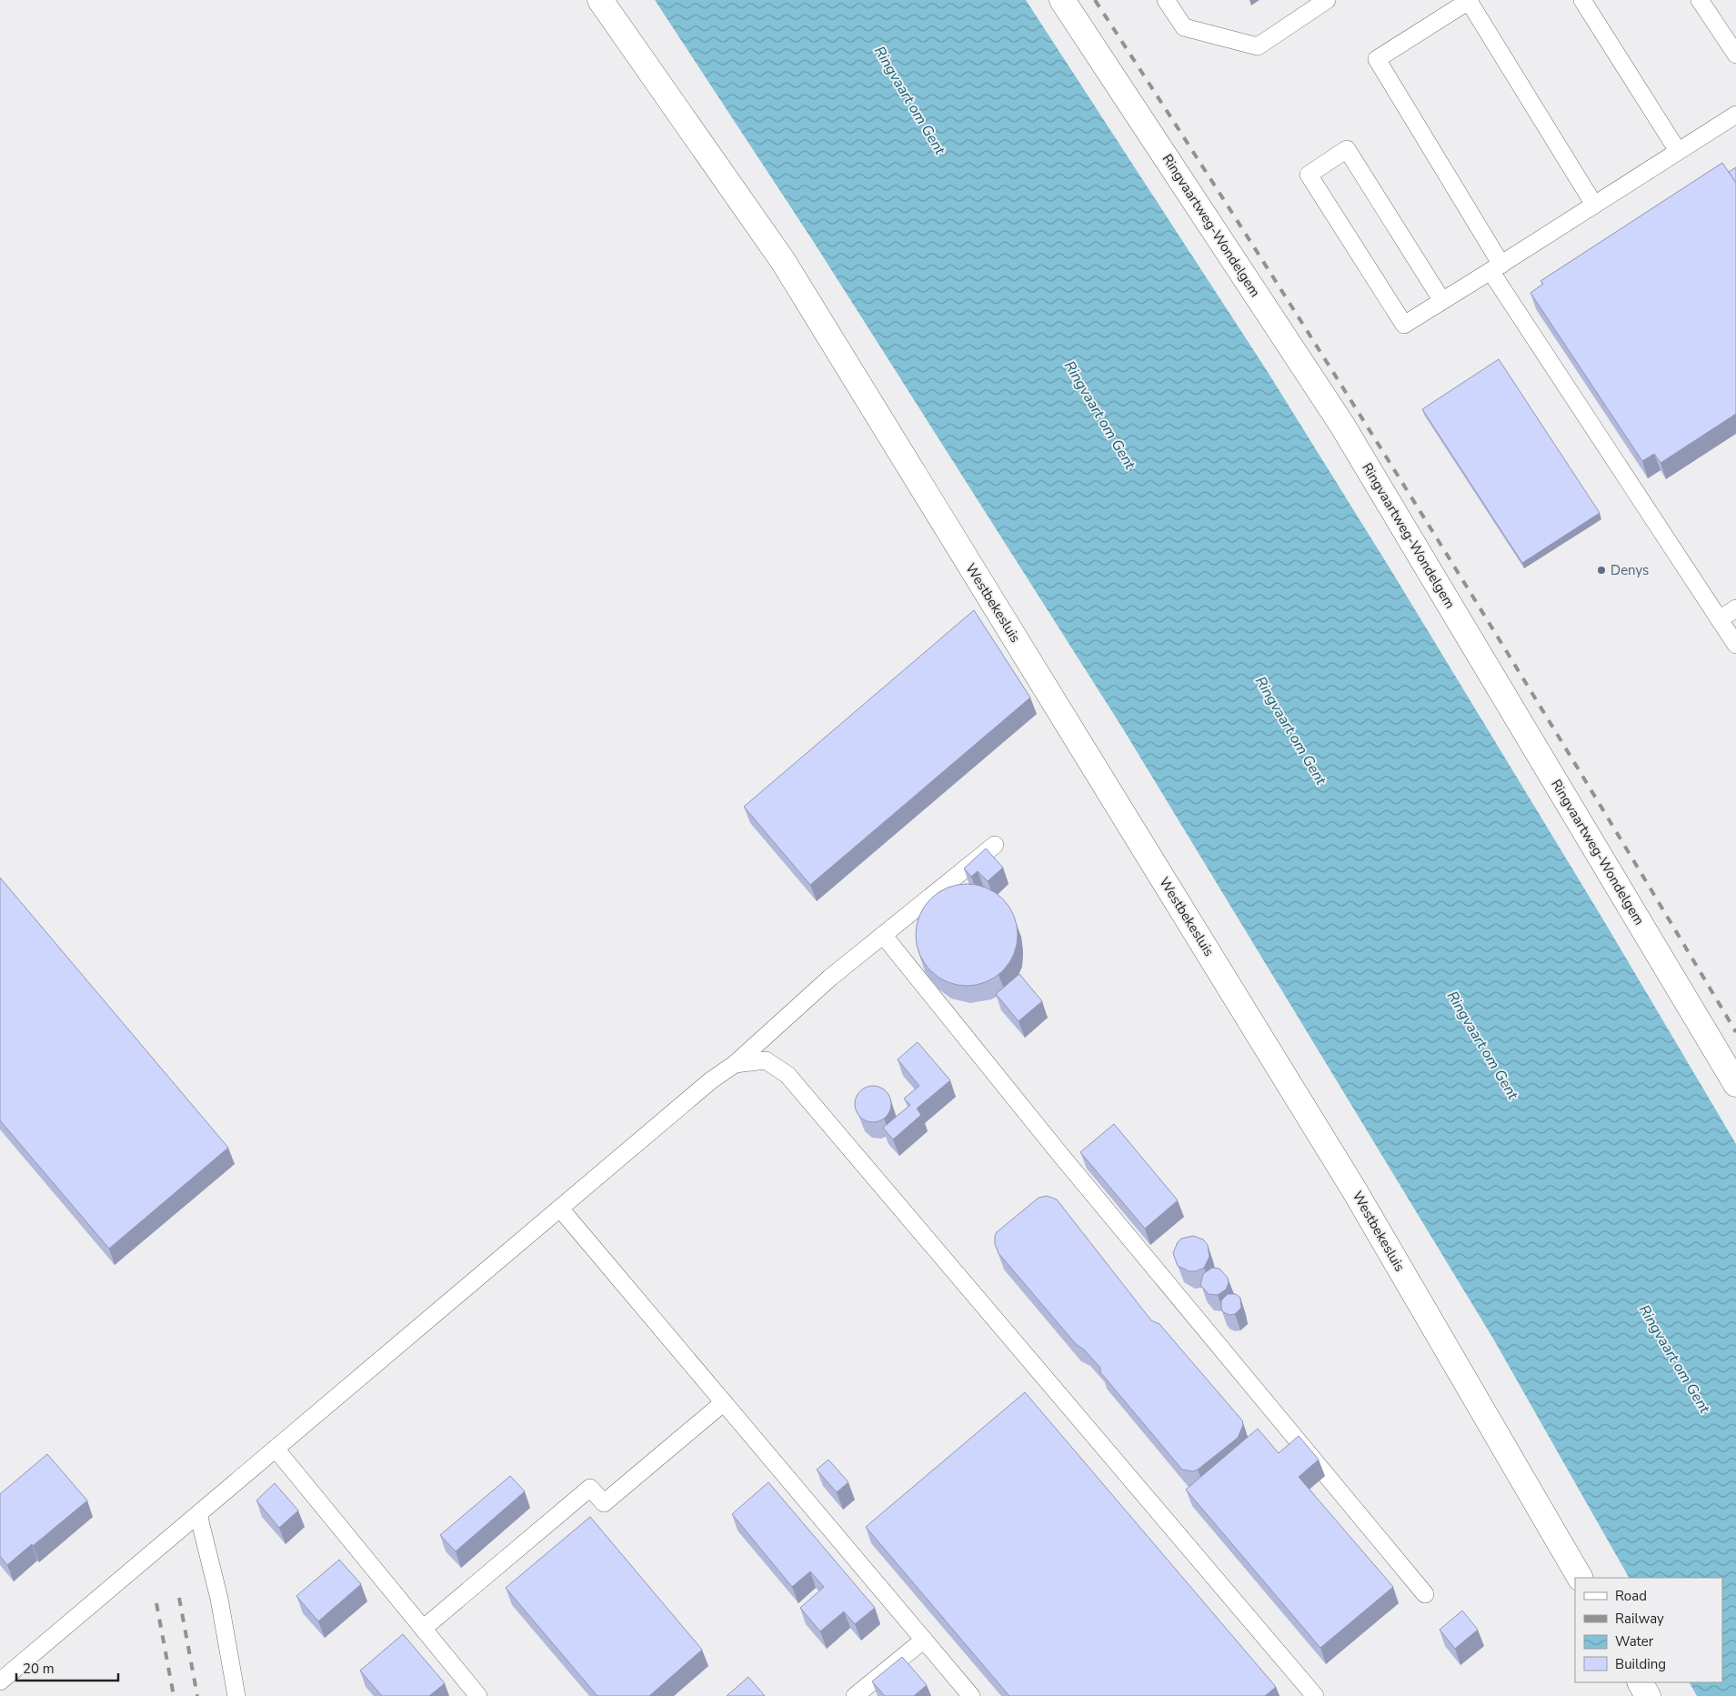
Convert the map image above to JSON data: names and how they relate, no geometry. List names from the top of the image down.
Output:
{
  "streets": {
    "street": ["Ringvaartweg-Wondelgem", "Westbekesluis"]
  },
  "water": ["Ringvaart om Gent"],
  "places": ["Denys"],
  "legend": [
    "Road",
    "Railway",
    "Water",
    "Building"
  ],
  "scale_bar": "20 m"
}
